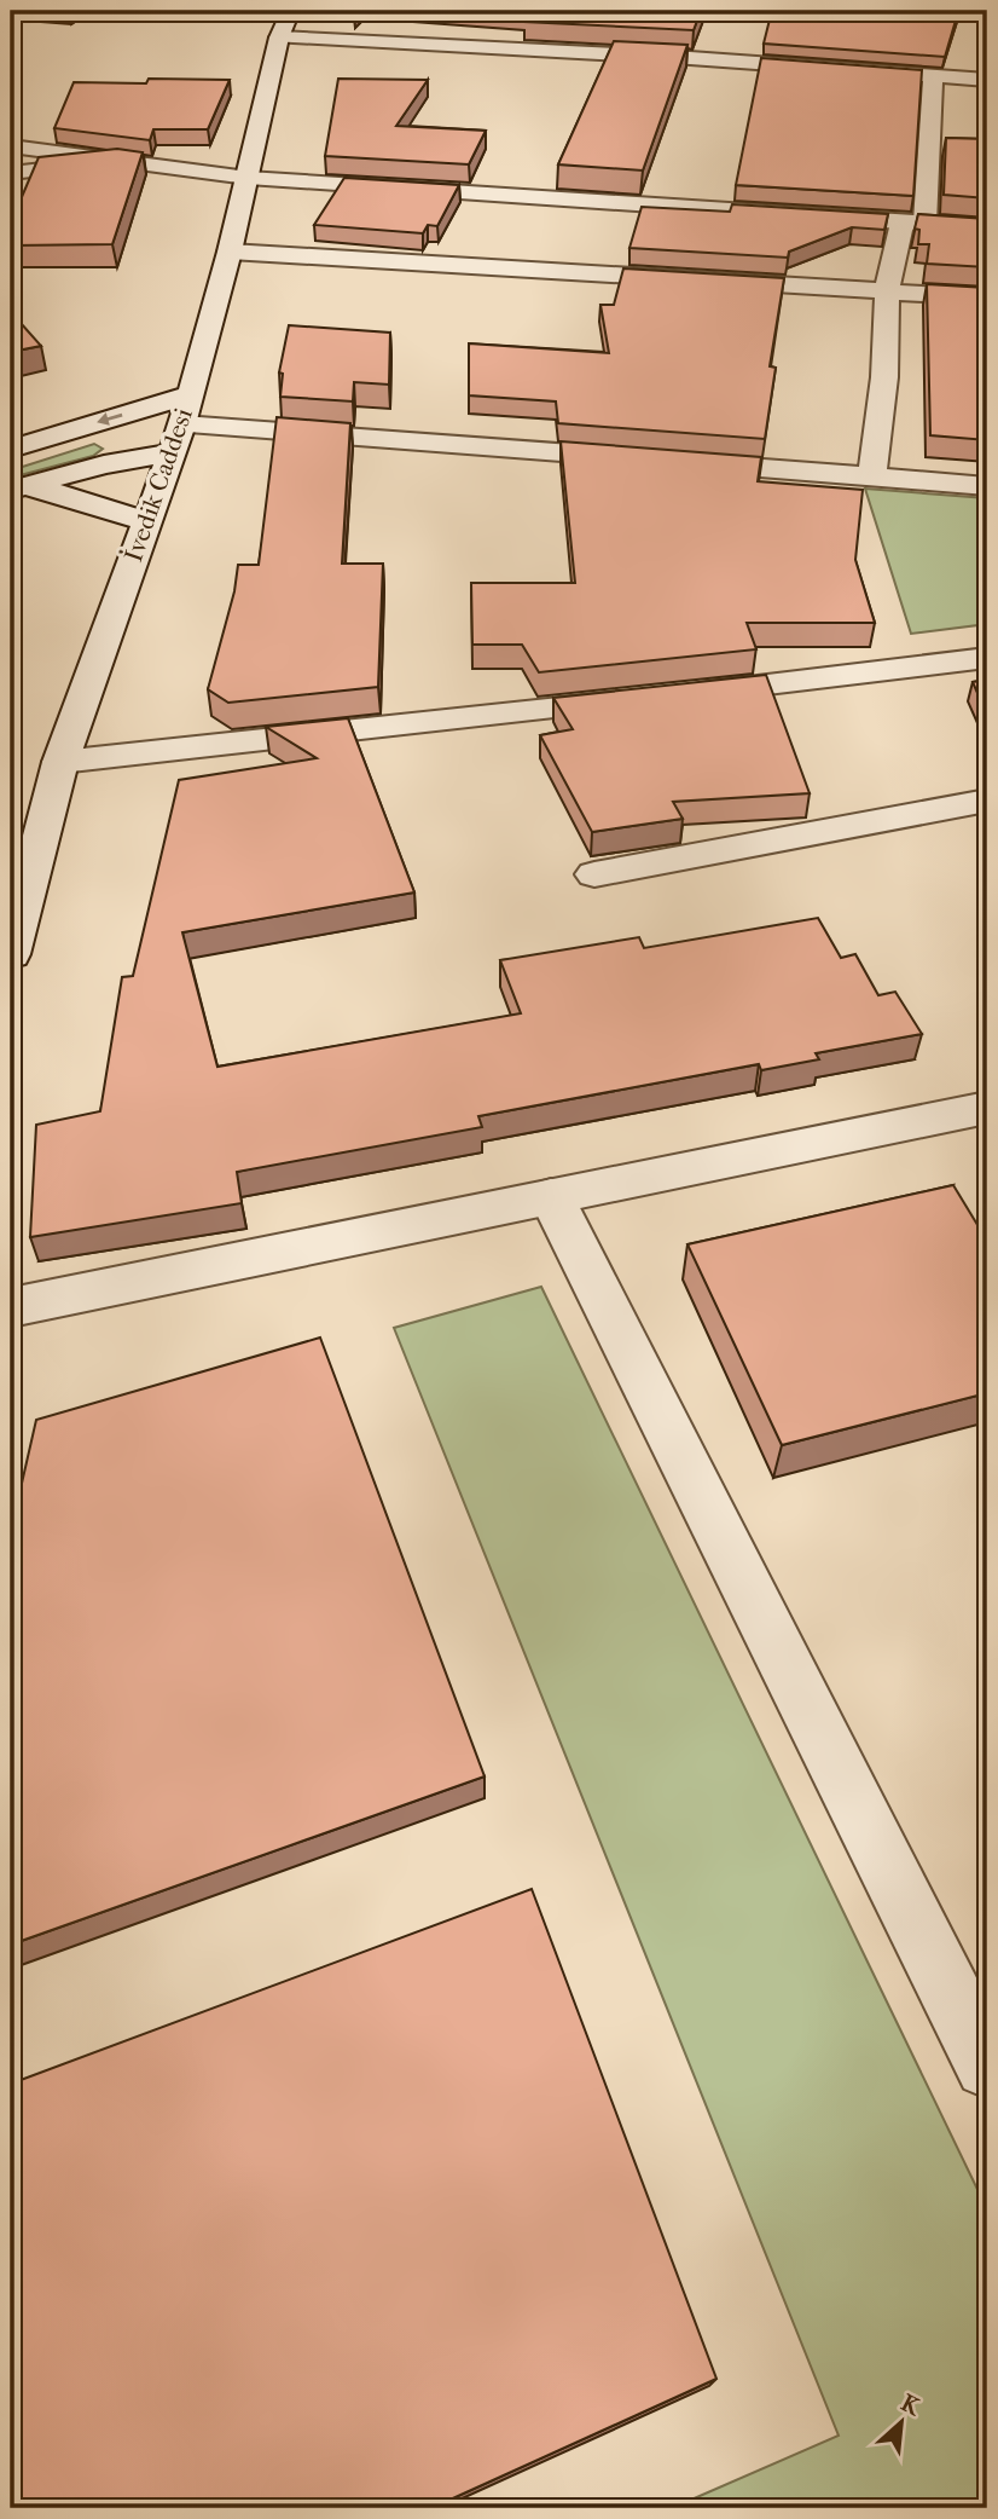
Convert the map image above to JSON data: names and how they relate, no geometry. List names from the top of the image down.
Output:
{
  "streets": {
    "street": ["İvedik Caddesi"]
  },
  "north": "top right"
}
